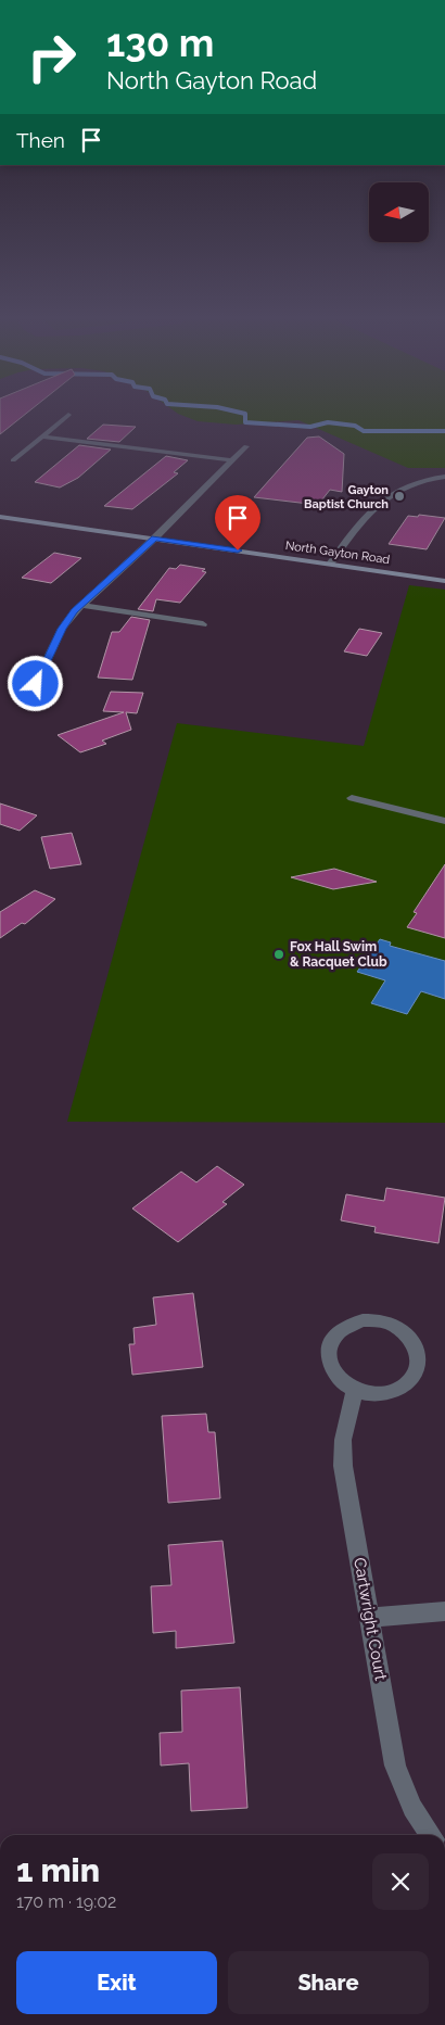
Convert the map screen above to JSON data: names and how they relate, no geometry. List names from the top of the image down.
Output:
{
  "streets": {
    "street": ["North Gayton Road", "Cartwright Court"]
  },
  "places": ["Gayton Baptist Church", "Fox Hall Swim & Racquet Club"],
  "north": "left",
  "page": {
    "turn": ["130 m", "North Gayton Road"],
    "then": "Then",
    "heading": ["1 min", "170 m · 19:02"],
    "buttons": ["Exit", "Share"]
  }
}
